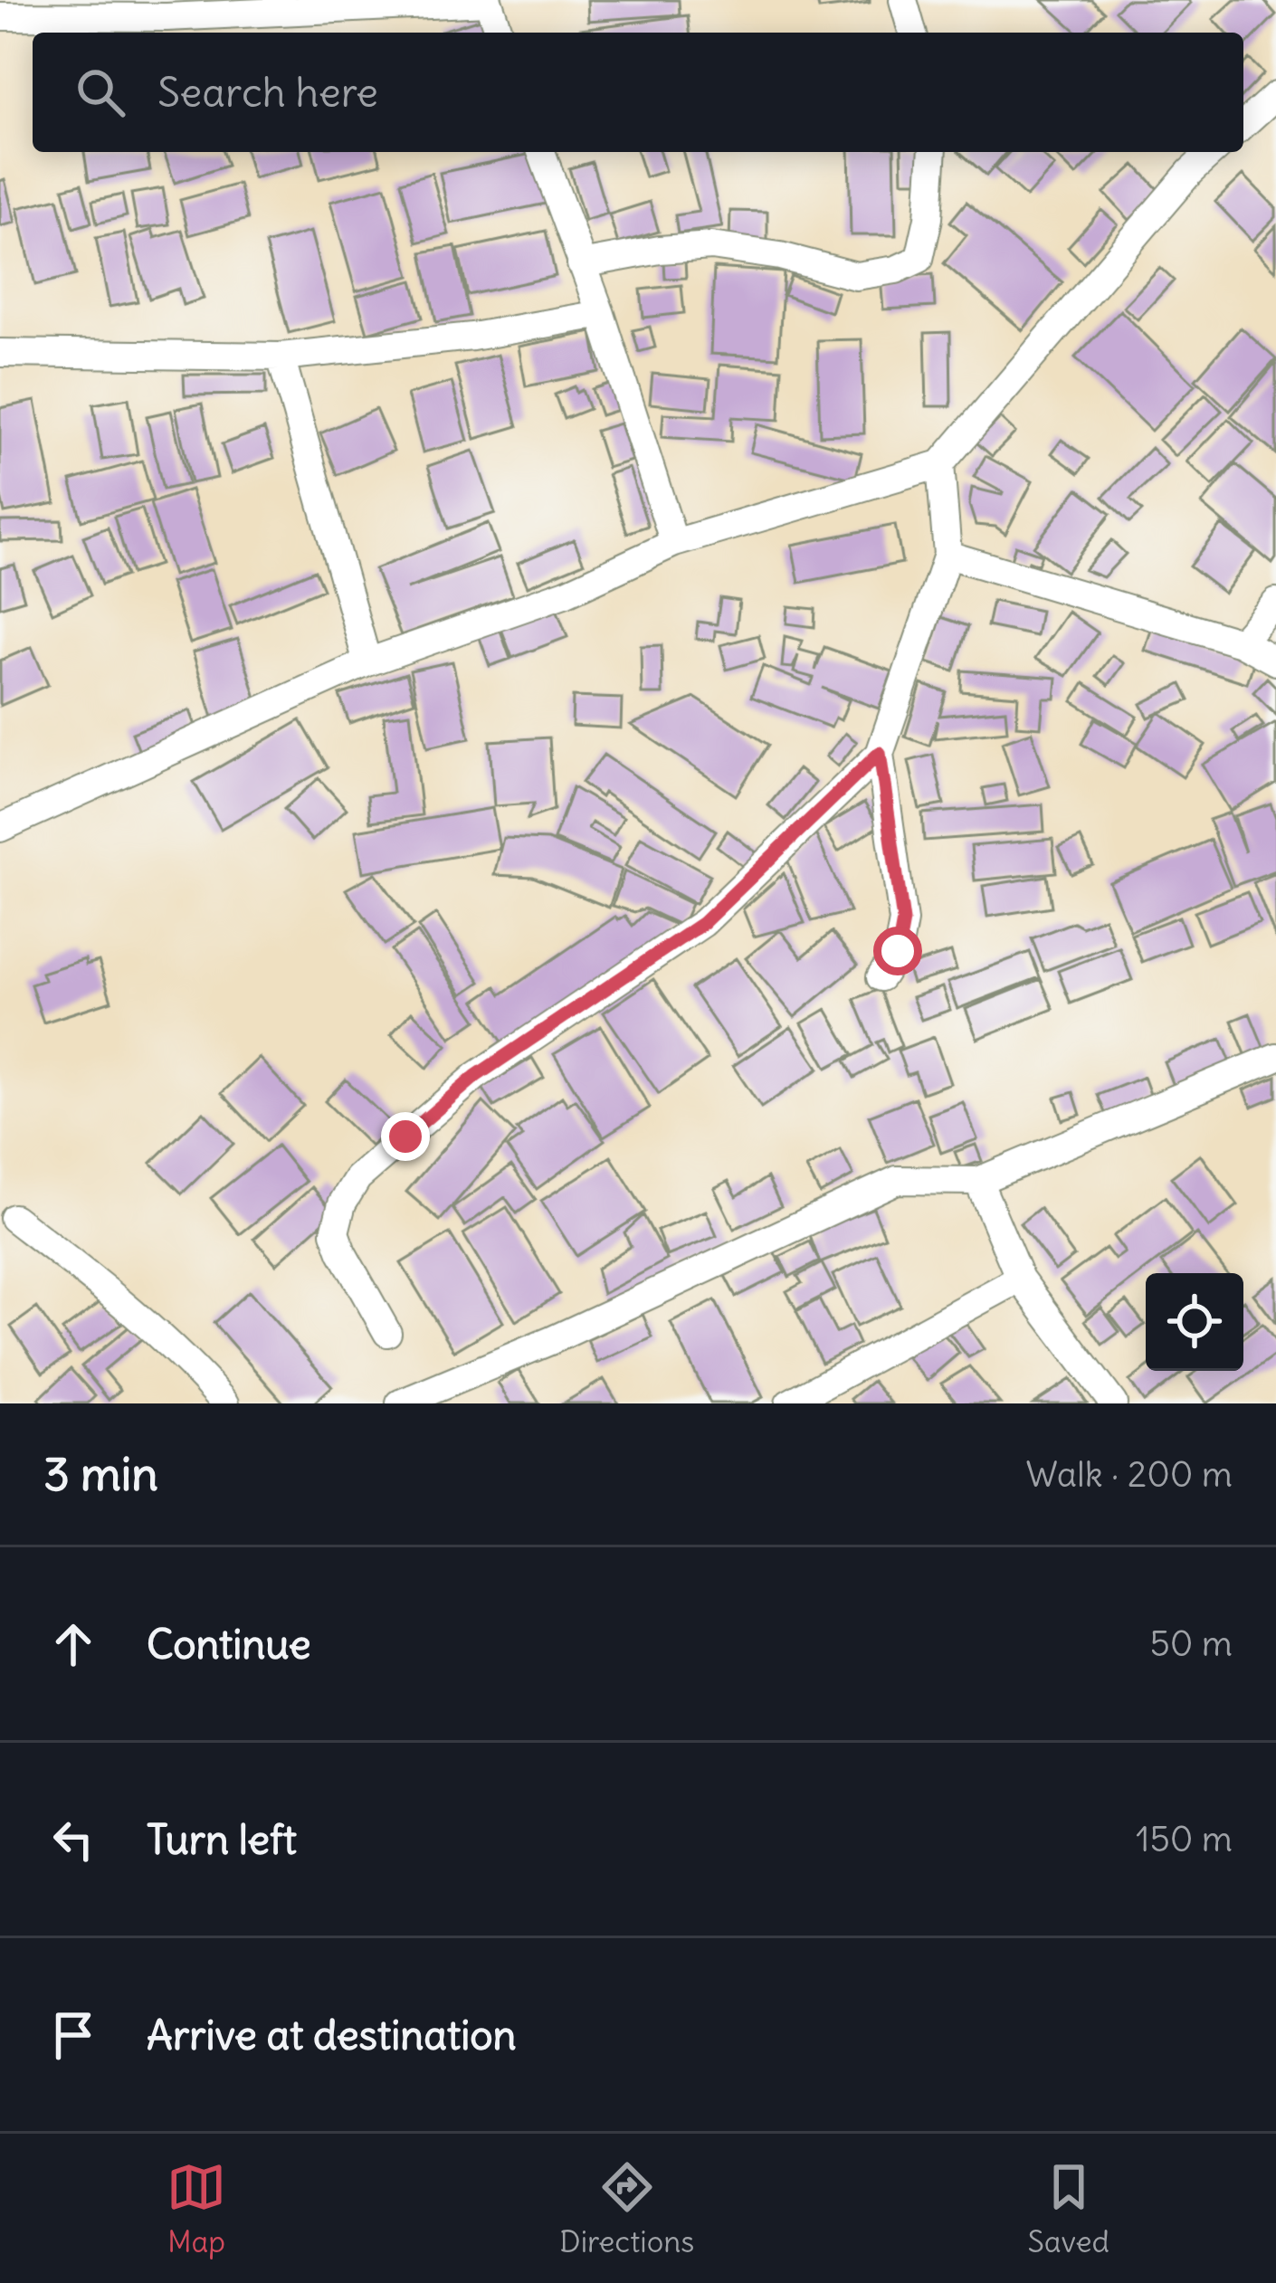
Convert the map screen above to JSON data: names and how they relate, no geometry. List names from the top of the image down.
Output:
{
  "page": {
    "search": "Search here",
    "heading": ["3 min", "Walk · 200 m"],
    "list": [
      ["Continue", "50 m"],
      ["Turn left", "150 m"],
      "Arrive at destination"
    ],
    "nav": ["Map", "Directions", "Saved"]
  }
}
